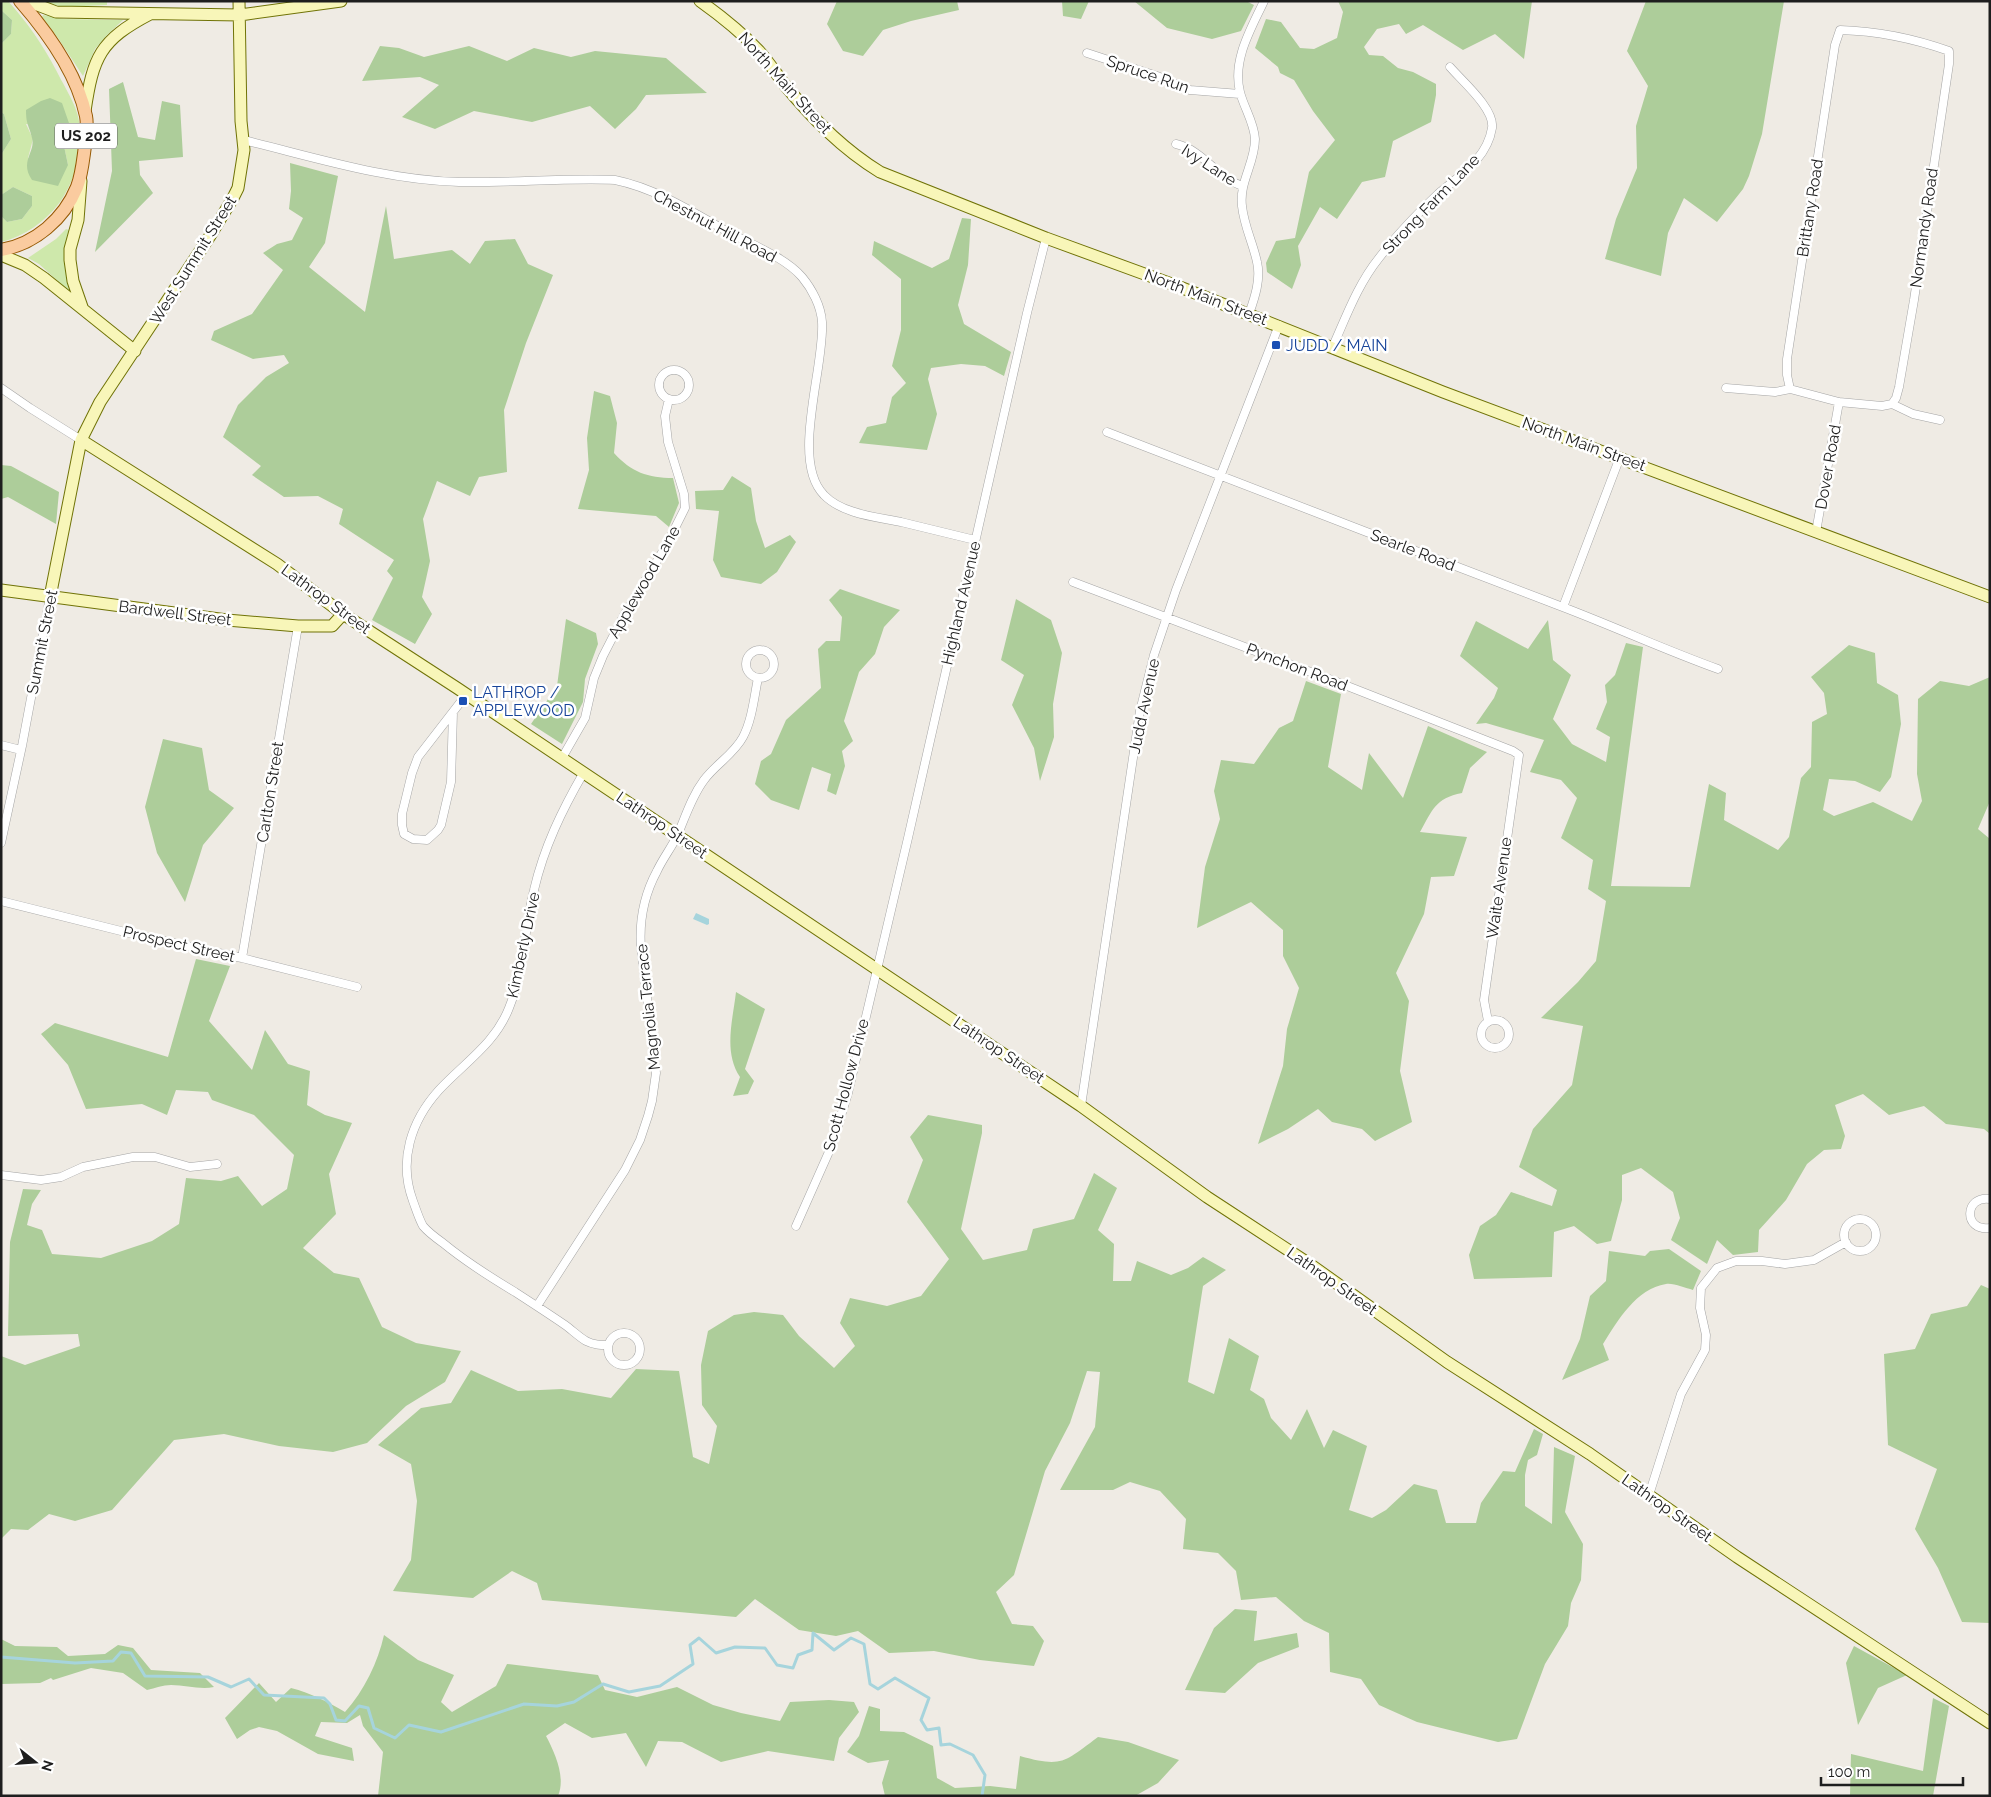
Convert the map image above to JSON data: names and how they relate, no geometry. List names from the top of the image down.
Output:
{
  "streets": {
    "main road": ["US 202"],
    "street": [
      "Spruce Run",
      "North Main Street",
      "Ivy Lane",
      "Strong Farm Lane",
      "Brittany Road",
      "Chestnut Hill Road",
      "Normandy Road",
      "West Summit Street",
      "Dover Road",
      "Searle Road",
      "Applewood Lane",
      "Lathrop Street",
      "Highland Avenue",
      "Bardwell Street",
      "Summit Street",
      "Pynchon Road",
      "Judd Avenue",
      "Carlton Street",
      "Waite Avenue",
      "Prospect Street",
      "Kimberly Drive",
      "Magnolia Terrace",
      "Scott Hollow Drive"
    ]
  },
  "crossings": [
    ["North Main Street", "Strong Farm Lane"],
    ["North Main Street", "Dover Road"],
    ["North Main Street", "Highland Avenue"],
    ["North Main Street", "Judd Avenue"],
    ["Brittany Road", "Normandy Road"],
    ["Chestnut Hill Road", "West Summit Street"],
    ["Chestnut Hill Road", "Highland Avenue"],
    ["West Summit Street", "Lathrop Street"],
    ["West Summit Street", "Summit Street"],
    ["Searle Road", "Judd Avenue"],
    ["Applewood Lane", "Lathrop Street"],
    ["Lathrop Street", "Highland Avenue"],
    ["Lathrop Street", "Bardwell Street"],
    ["Lathrop Street", "Summit Street"],
    ["Lathrop Street", "Judd Avenue"],
    ["Lathrop Street", "Kimberly Drive"],
    ["Lathrop Street", "Magnolia Terrace"],
    ["Lathrop Street", "Scott Hollow Drive"],
    ["Highland Avenue", "Scott Hollow Drive"],
    ["Bardwell Street", "Summit Street"],
    ["Bardwell Street", "Carlton Street"],
    ["Pynchon Road", "Judd Avenue"],
    ["Pynchon Road", "Waite Avenue"],
    ["Carlton Street", "Prospect Street"],
    ["Kimberly Drive", "Magnolia Terrace"]
  ],
  "places": {
    "transit": ["JUDD / MAIN", "LATHROP / APPLEWOOD"]
  },
  "scale_bar": "100 m",
  "north": "right"
}
